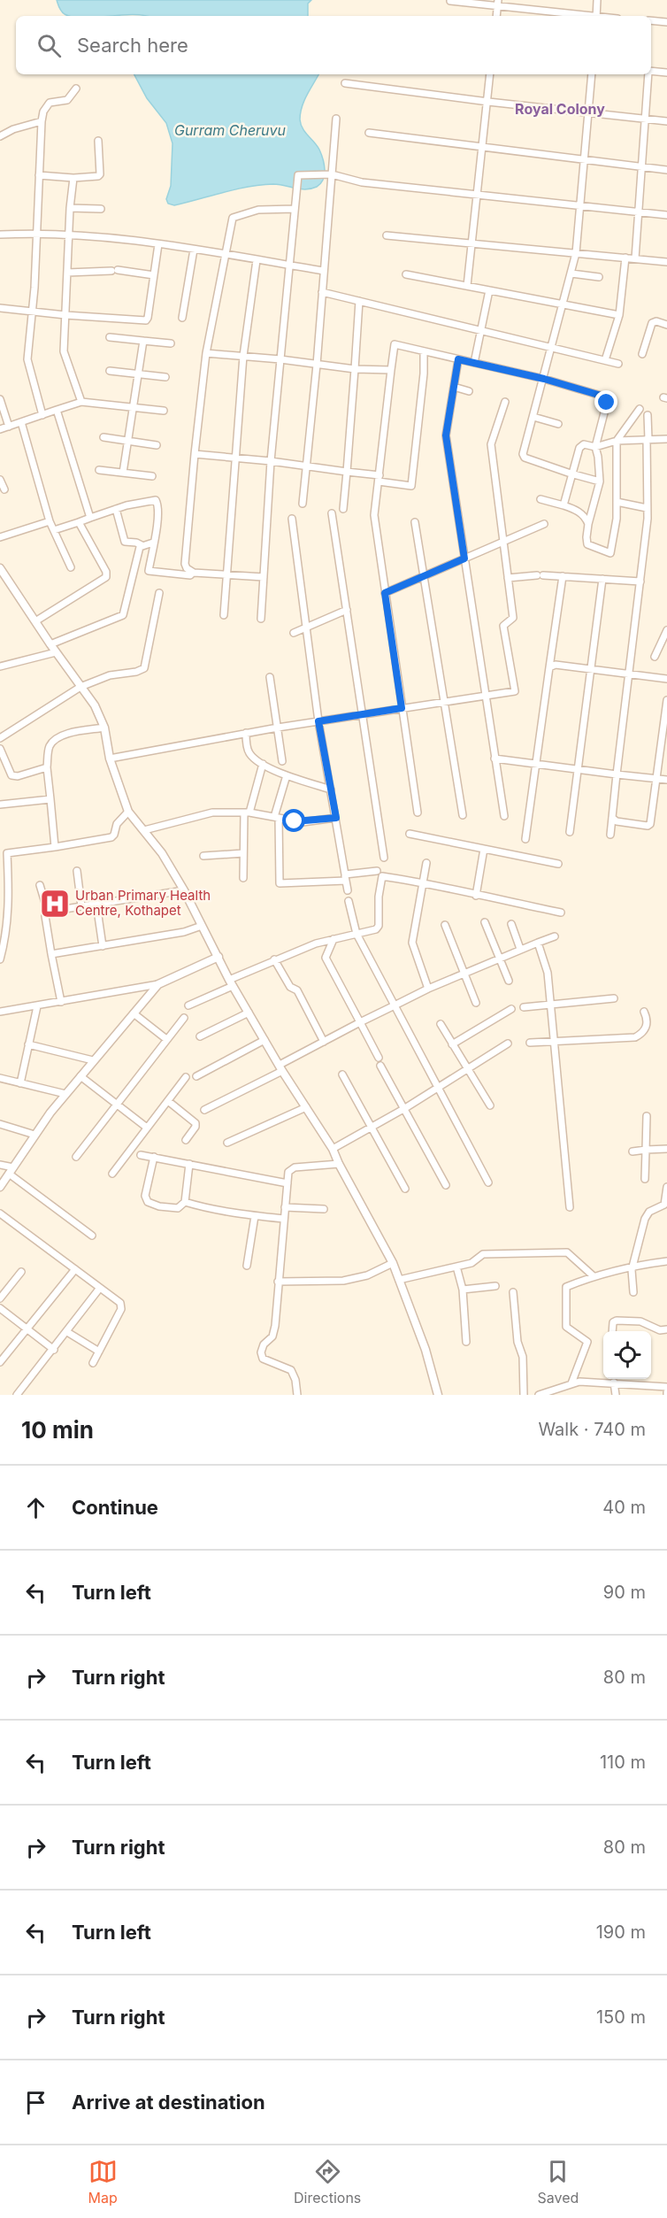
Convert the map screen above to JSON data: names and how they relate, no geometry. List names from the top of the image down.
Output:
{
  "districts": ["Royal Colony"],
  "water": ["Gurram Cheruvu"],
  "places": {
    "hospital": ["Urban Primary Health Centre, Kothapet"]
  },
  "page": {
    "search": "Search here",
    "heading": ["10 min", "Walk · 740 m"],
    "list": [
      ["Continue", "40 m"],
      ["Turn left", "90 m"],
      ["Turn right", "80 m"],
      ["Turn left", "110 m"],
      ["Turn right", "80 m"],
      ["Turn left", "190 m"],
      ["Turn right", "150 m"],
      "Arrive at destination"
    ],
    "nav": ["Map", "Directions", "Saved"]
  }
}
